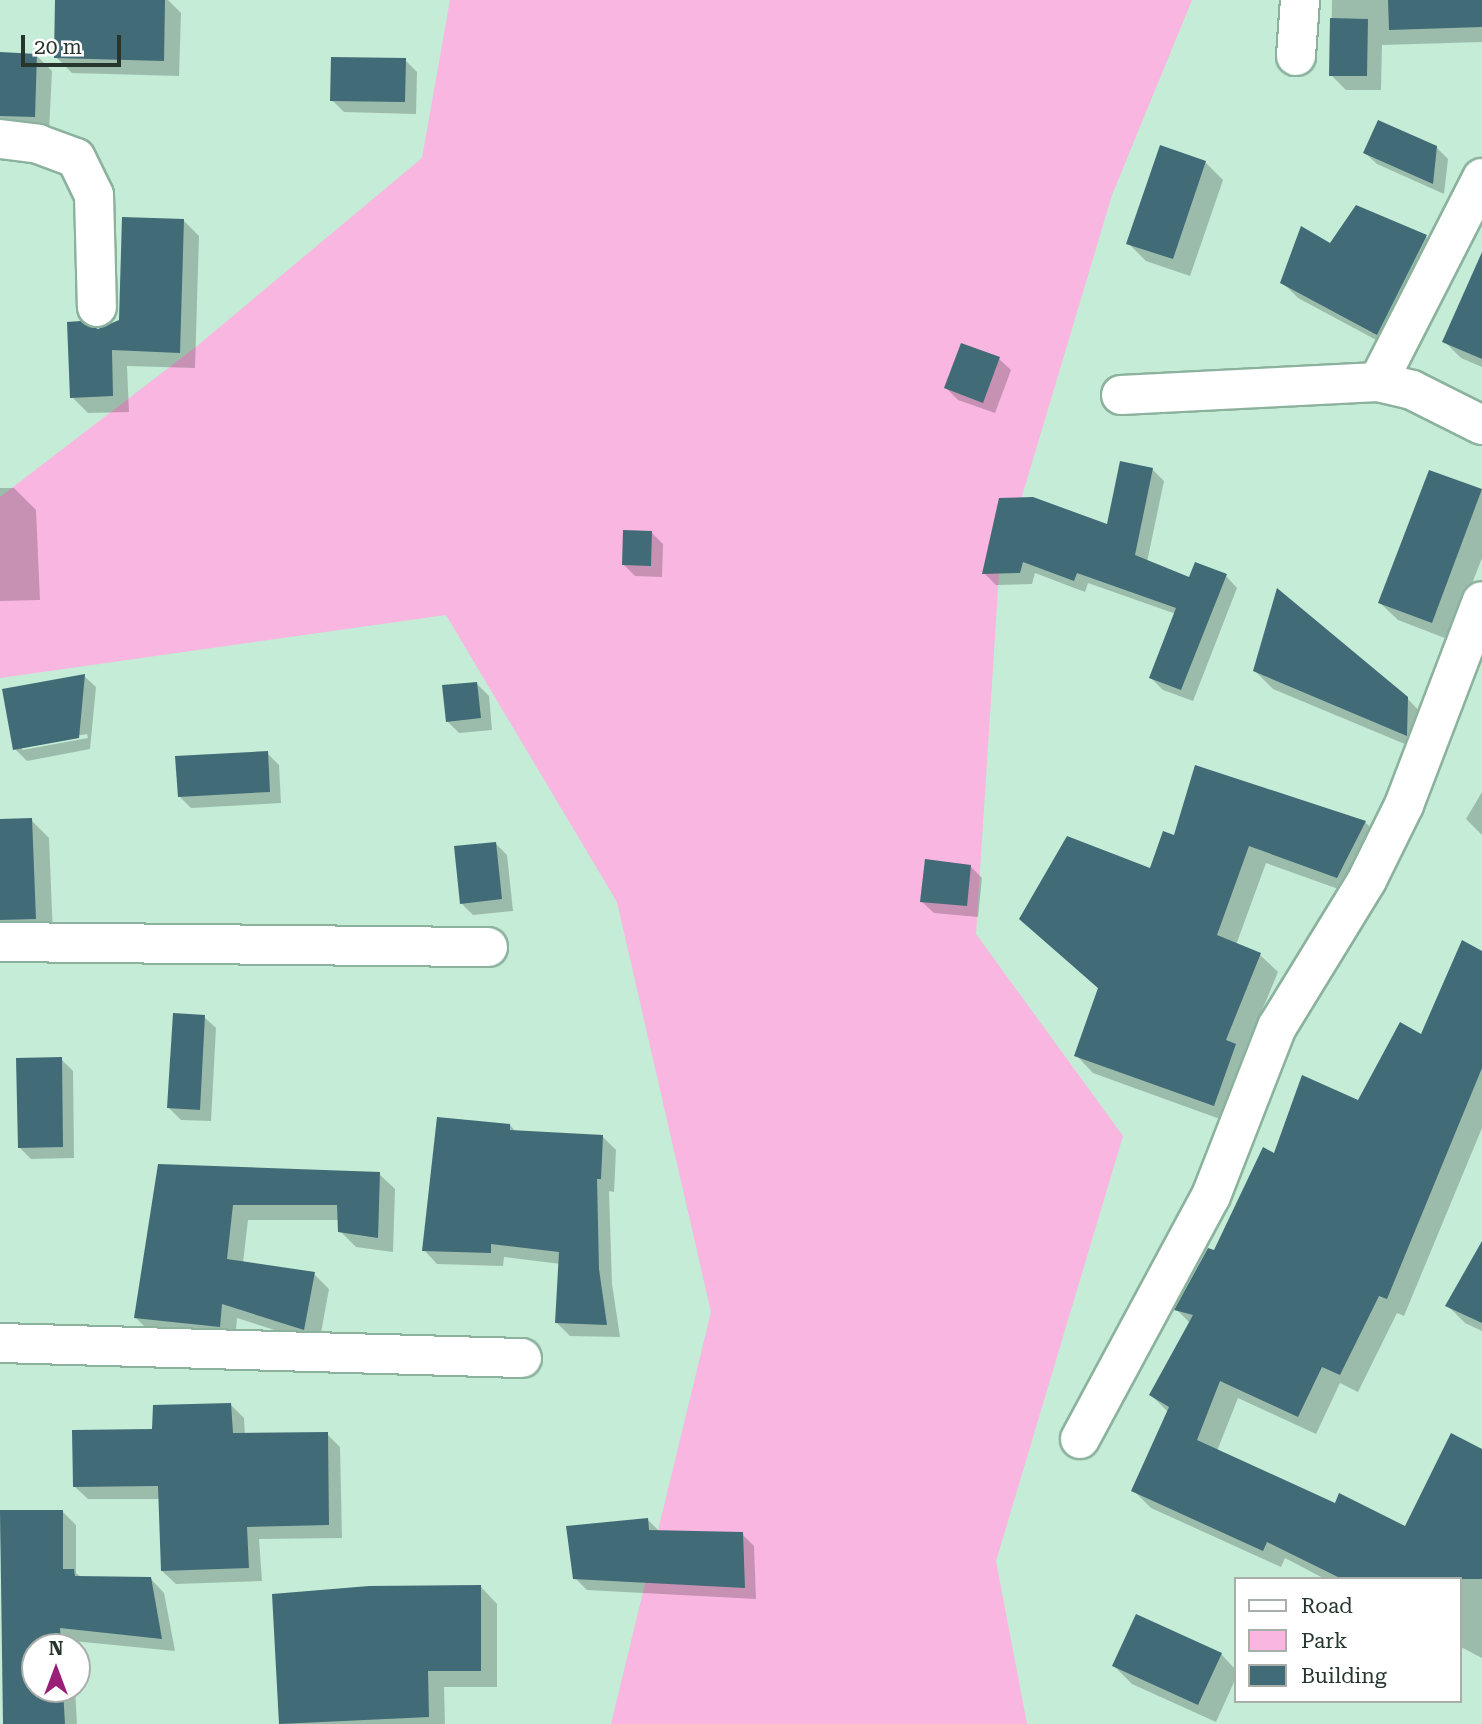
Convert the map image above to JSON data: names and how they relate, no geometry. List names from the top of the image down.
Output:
{
  "legend": ["Road", "Park", "Building"],
  "scale_bar": "20 m",
  "north": "top"
}
